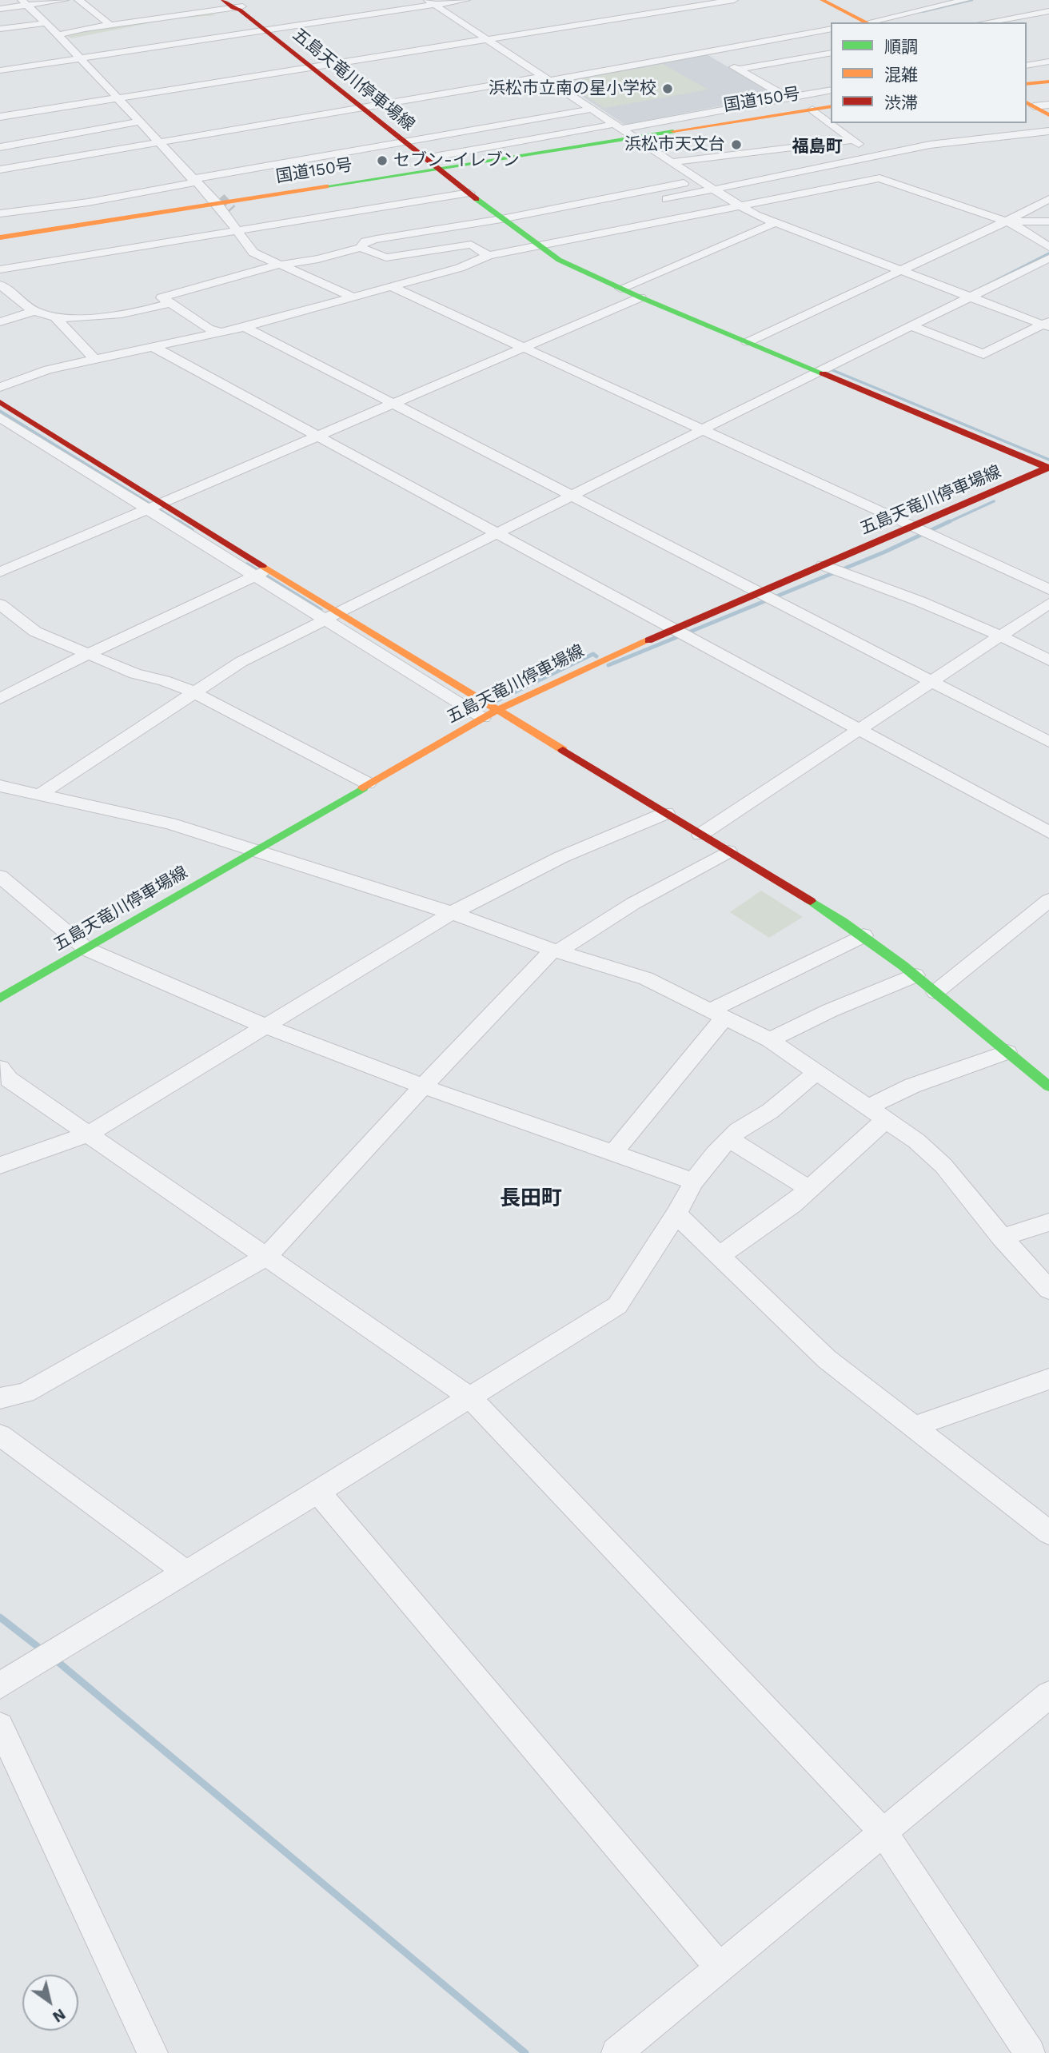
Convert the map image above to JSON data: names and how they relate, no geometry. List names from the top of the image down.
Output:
{
  "streets": {
    "main road": ["五島天竜川停車場線", "国道150号"]
  },
  "crossings": [
    ["五島天竜川停車場線", "国道150号"]
  ],
  "districts": ["福島町", "長田町"],
  "places": ["浜松市立南の星小学校", "浜松市天文台", "セブン-イレブン"],
  "legend": ["順調", "混雑", "渋滞"],
  "north": "bottom right"
}
